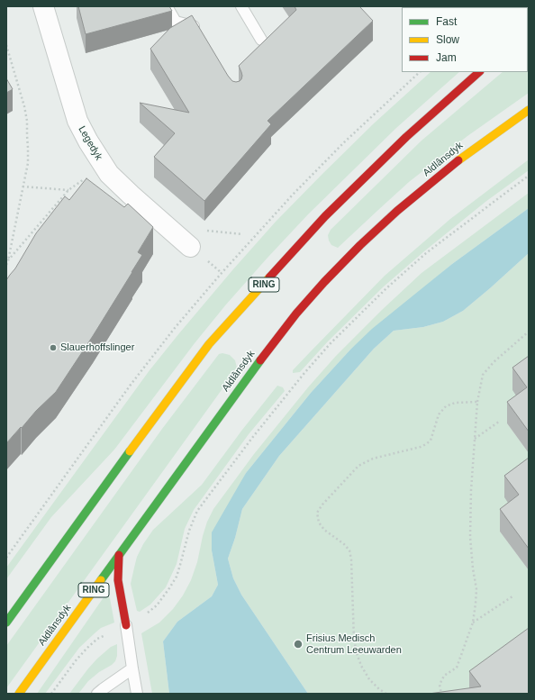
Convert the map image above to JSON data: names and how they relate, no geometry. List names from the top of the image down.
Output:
{
  "streets": {
    "main road": ["Aldlânsdyk", "RING"],
    "street": ["Legedyk"]
  },
  "places": ["Slauerhoffslinger", "Frisius Medisch Centrum Leeuwarden"],
  "legend": ["Fast", "Slow", "Jam"]
}
